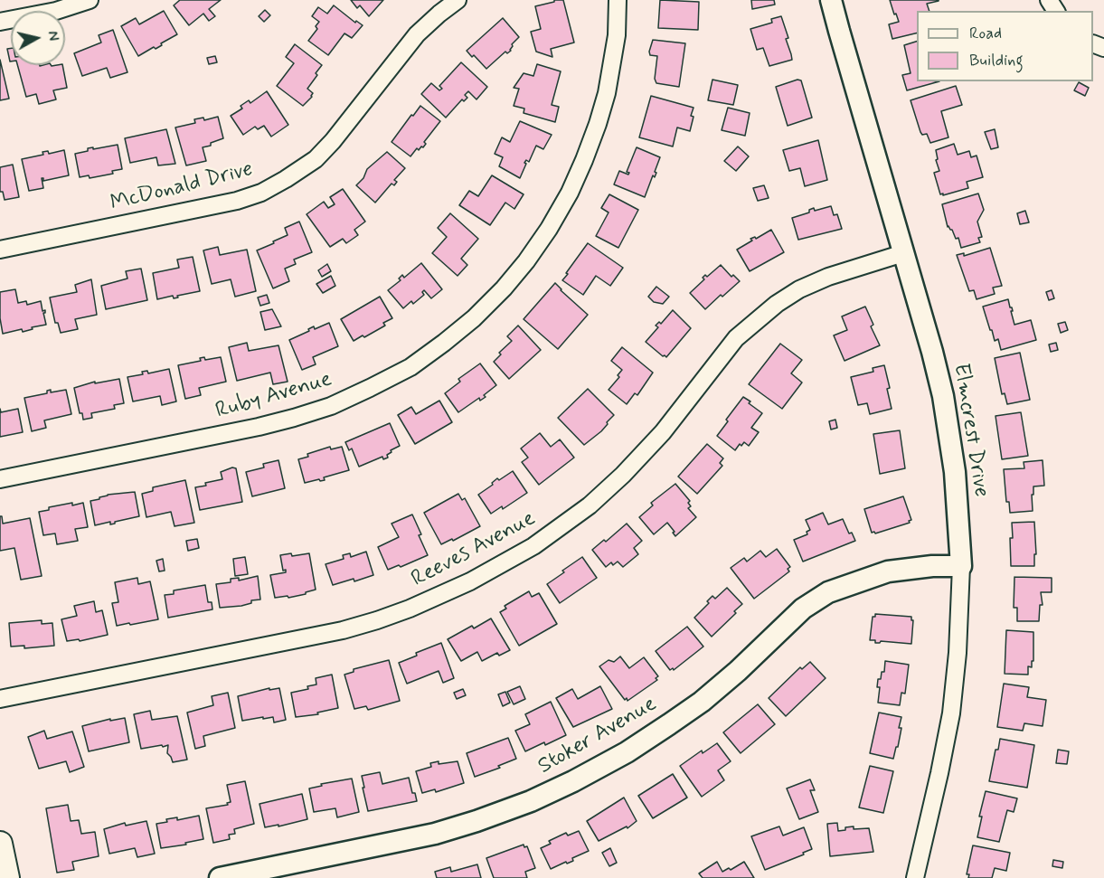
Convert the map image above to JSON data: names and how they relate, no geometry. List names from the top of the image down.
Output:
{
  "streets": {
    "street": [
      "McDonald Drive",
      "Ruby Avenue",
      "Elmcrest Drive",
      "Reeves Avenue",
      "Stoker Avenue"
    ]
  },
  "crossings": [
    ["Elmcrest Drive", "Reeves Avenue"],
    ["Elmcrest Drive", "Stoker Avenue"]
  ],
  "legend": ["Road", "Building"],
  "north": "right"
}
